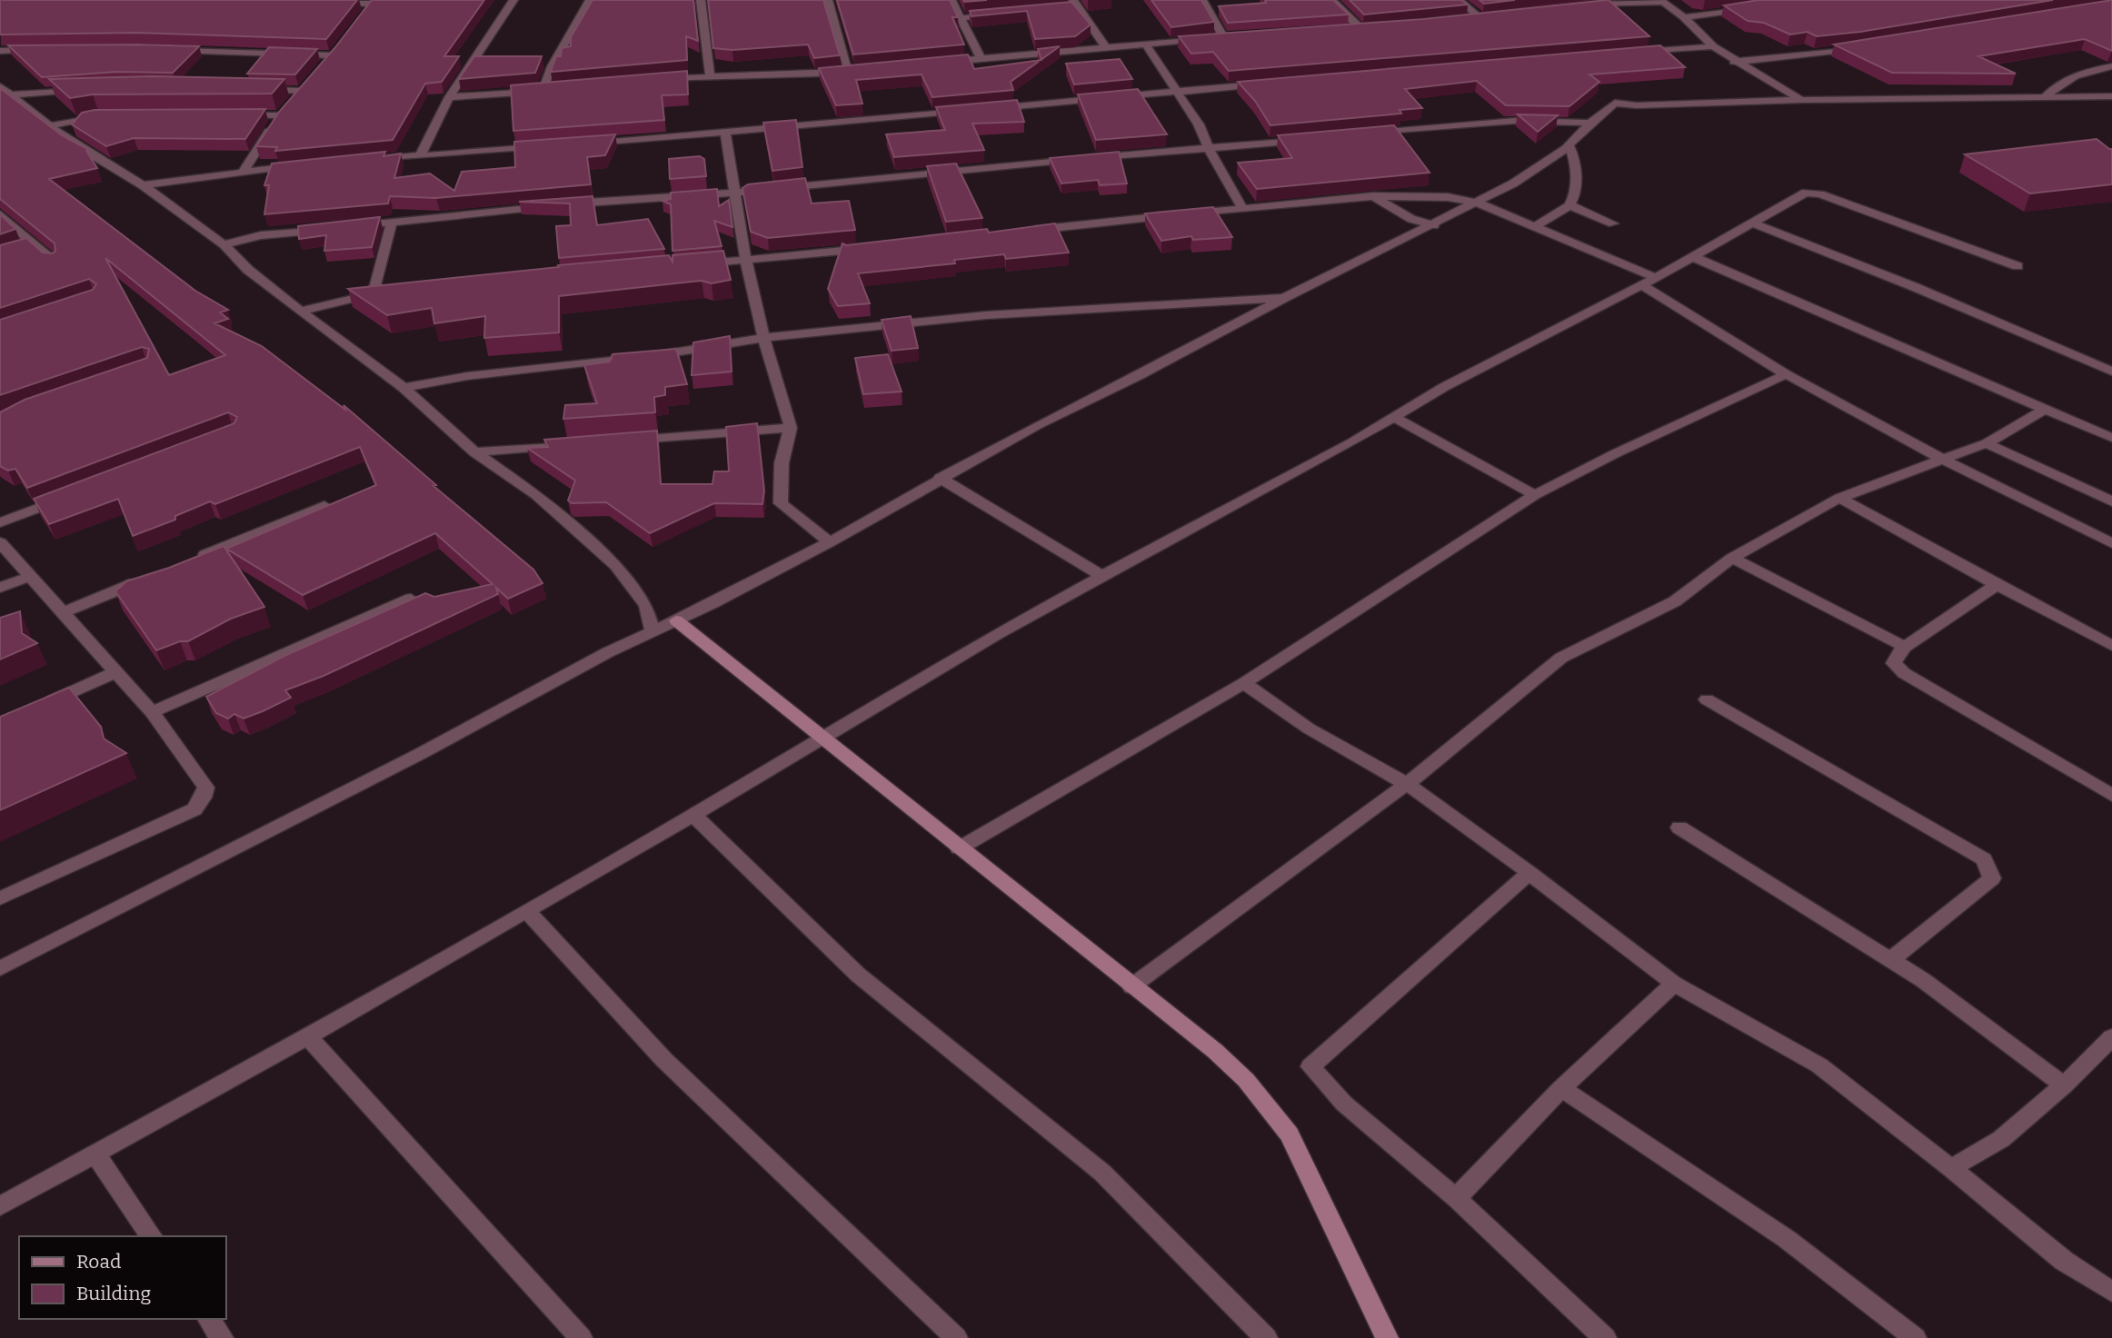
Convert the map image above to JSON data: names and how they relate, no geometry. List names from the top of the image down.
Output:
{
  "legend": ["Road", "Building"]
}
